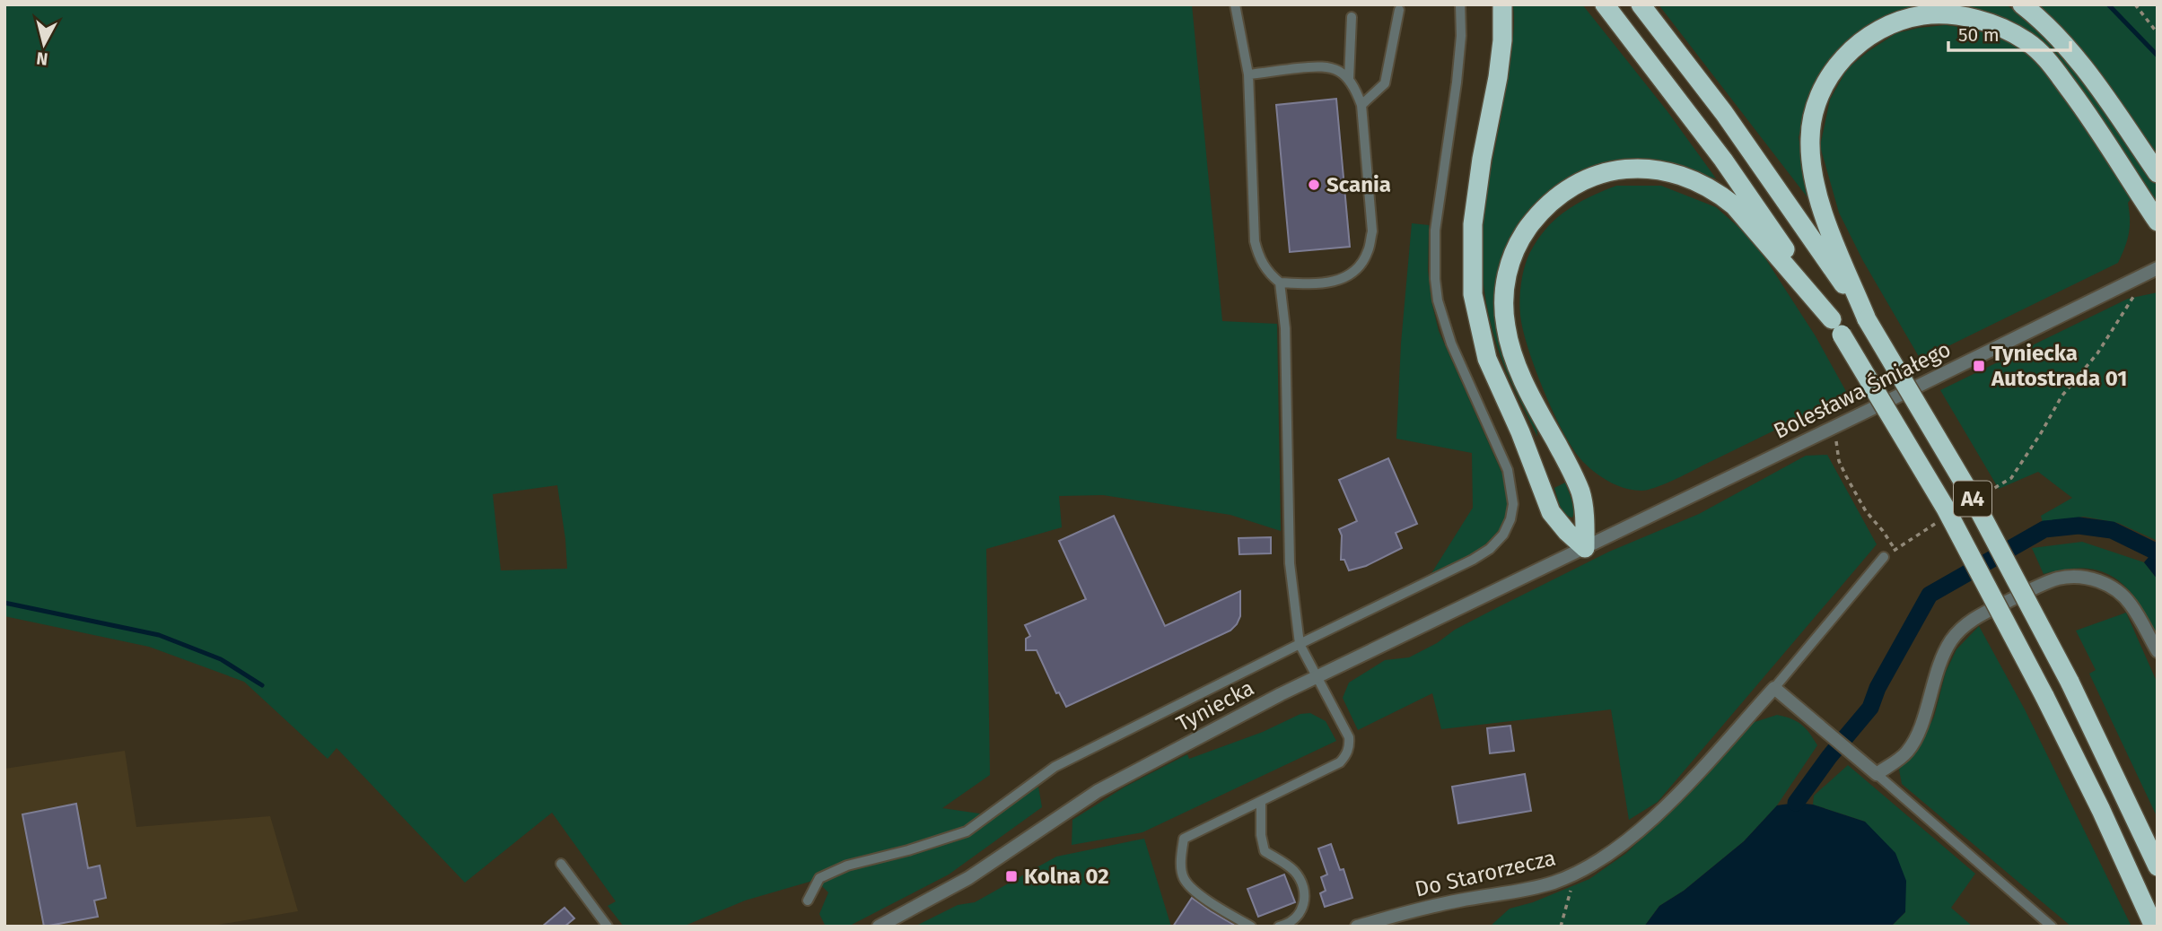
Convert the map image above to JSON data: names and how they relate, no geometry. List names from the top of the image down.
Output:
{
  "streets": {
    "highway": ["A4"],
    "street": ["Bolesława Śmiałego", "Tyniecka", "Do Starorzecza"]
  },
  "crossings": [
    ["Bolesława Śmiałego", "Tyniecka"]
  ],
  "places": {
    "other": ["Scania"],
    "transit": ["Tyniecka Autostrada 01", "Kolna 02"]
  },
  "scale_bar": "50 m",
  "north": "bottom"
}
